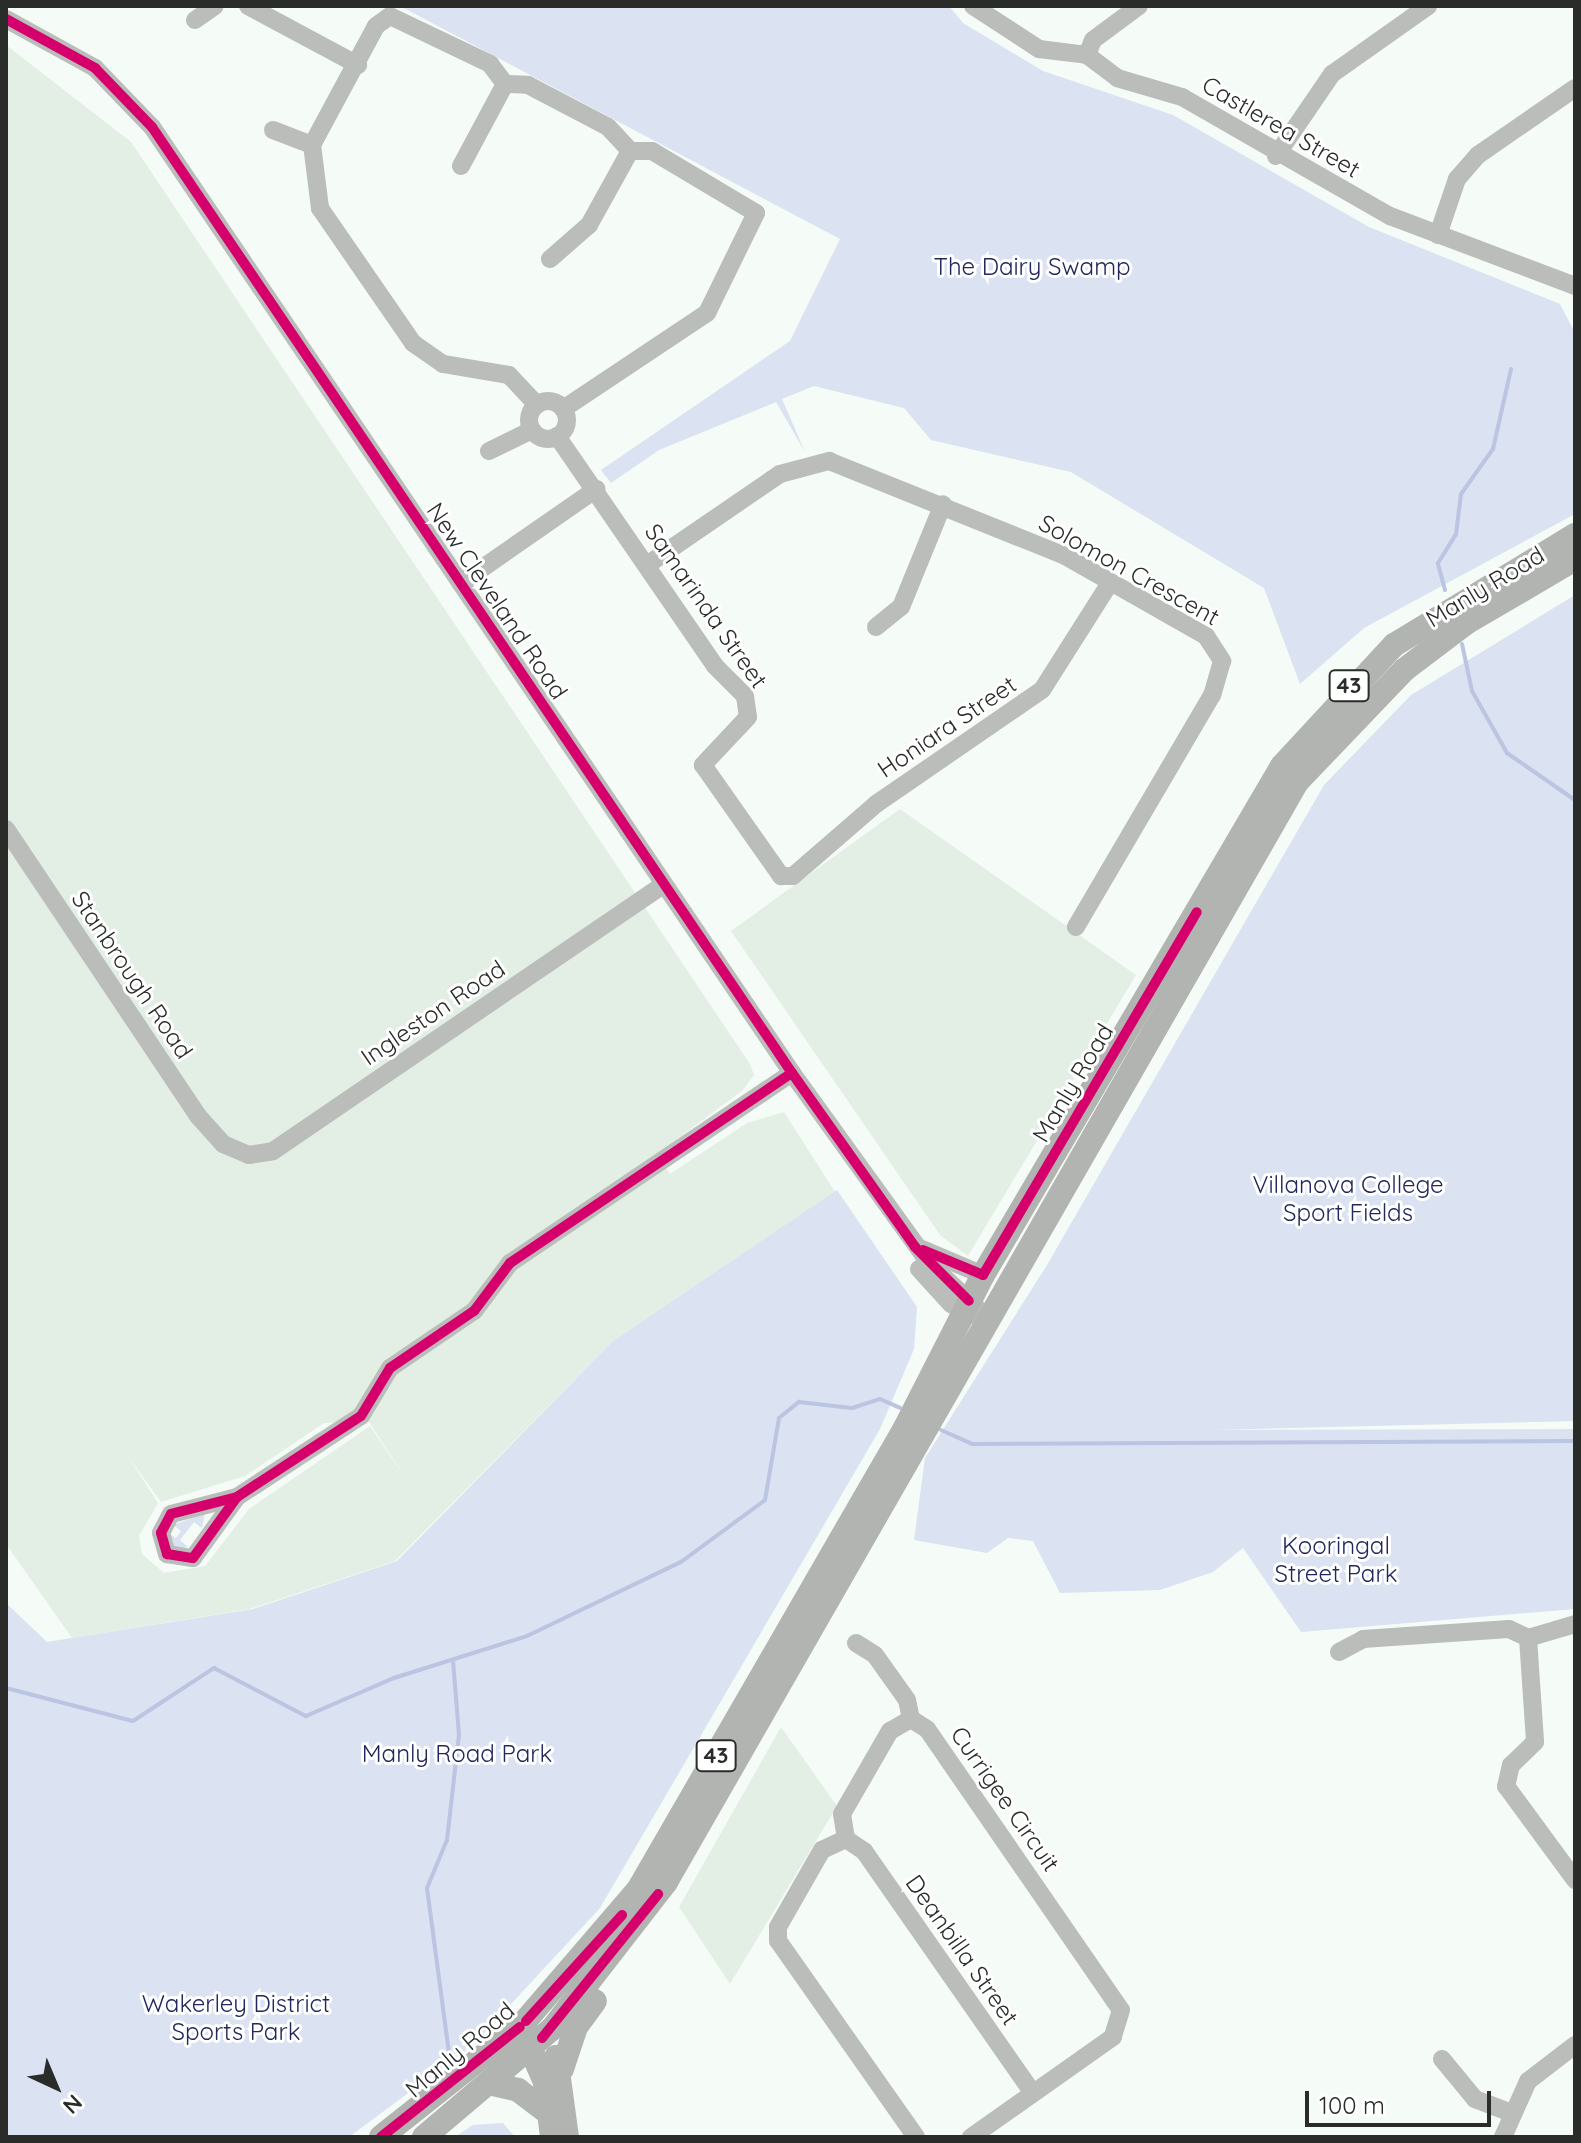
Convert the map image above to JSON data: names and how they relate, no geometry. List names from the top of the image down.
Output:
{
  "streets": {
    "main road": ["Manly Road", "43"],
    "street": [
      "Castlerea Street",
      "Solomon Crescent",
      "New Cleveland Road",
      "Samarinda Street",
      "Honiara Street",
      "Stanbrough Road",
      "Ingleston Road",
      "Currigee Circuit",
      "Deanbilla Street"
    ]
  },
  "crossings": [
    ["Solomon Crescent", "Samarinda Street"],
    ["Solomon Crescent", "Honiara Street"],
    ["Manly Road", "New Cleveland Road"],
    ["New Cleveland Road", "Ingleston Road"],
    ["Samarinda Street", "Honiara Street"],
    ["Stanbrough Road", "Ingleston Road"],
    ["Currigee Circuit", "Deanbilla Street"]
  ],
  "parks": [
    "The Dairy Swamp",
    "Villanova College Sport Fields",
    "Kooringal Street Park",
    "Manly Road Park",
    "Wakerley District Sports Park"
  ],
  "scale_bar": "100 m",
  "north": "bottom right"
}
